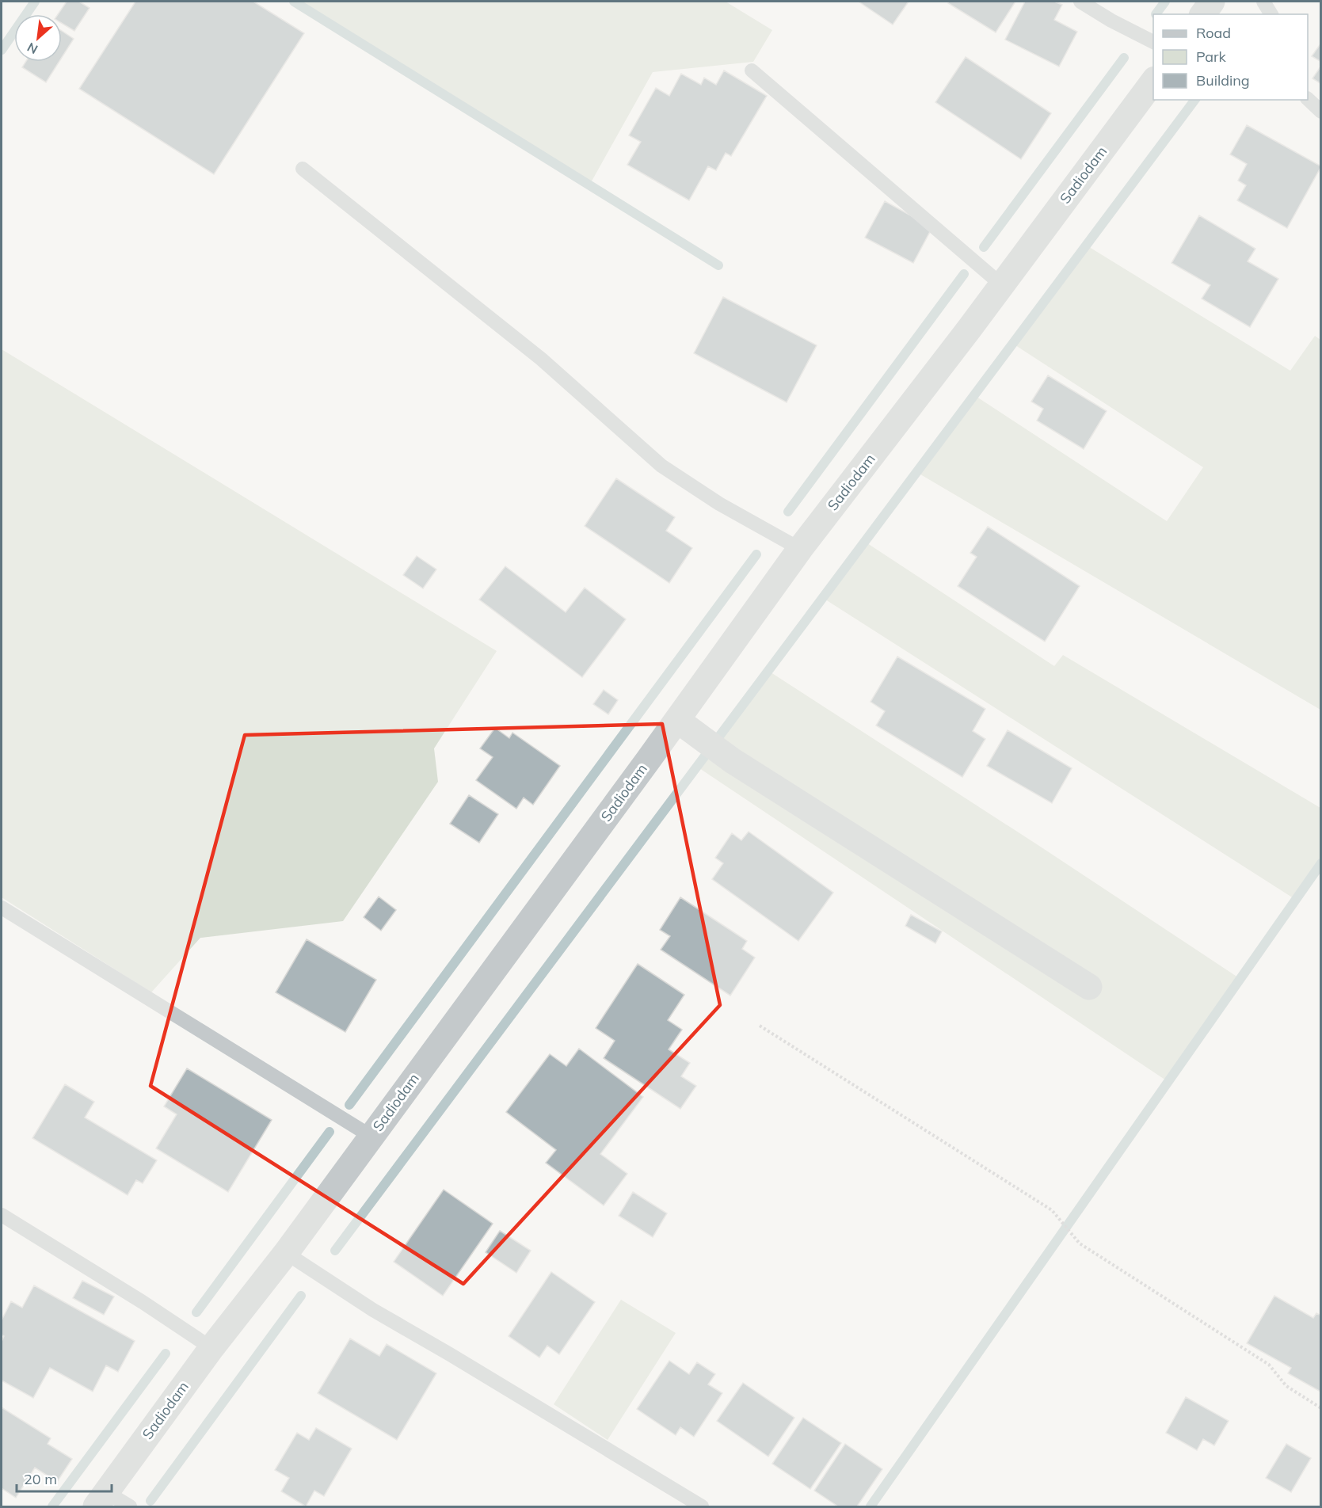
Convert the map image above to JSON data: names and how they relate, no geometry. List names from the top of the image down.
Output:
{
  "streets": {
    "street": ["Sadiodam"]
  },
  "legend": ["Road", "Park", "Building"],
  "scale_bar": "20 m",
  "north": "bottom left"
}
